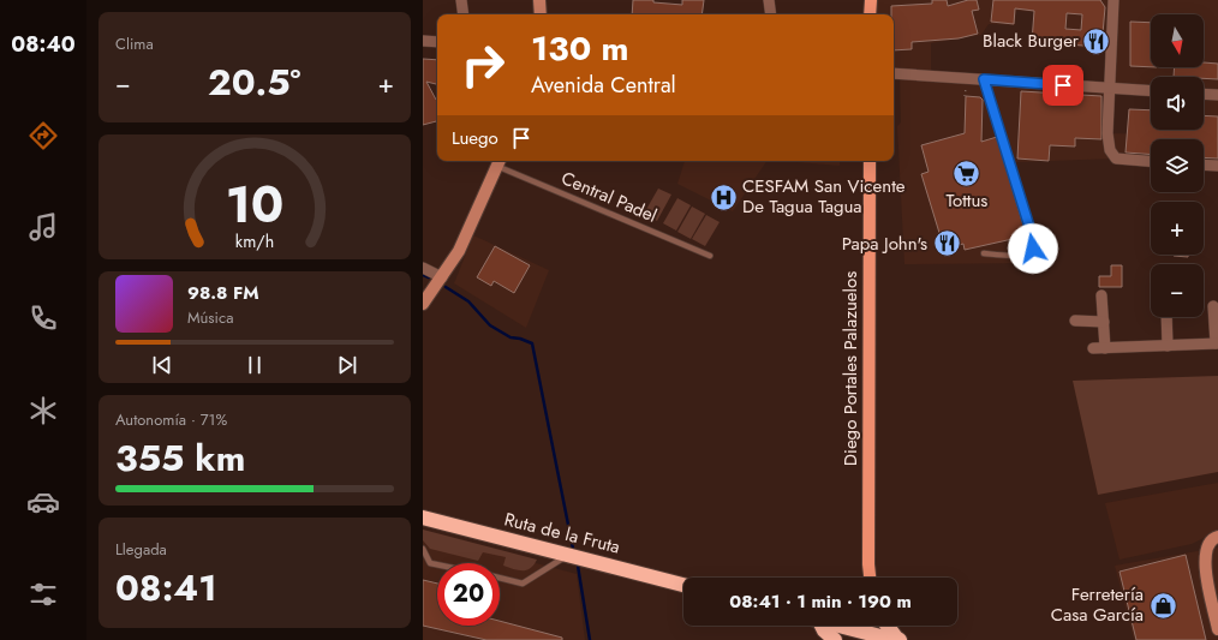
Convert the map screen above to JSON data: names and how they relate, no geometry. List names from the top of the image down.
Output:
{
  "streets": {
    "highway": ["Ruta de la Fruta"],
    "main road": ["Diego Portales Palazuelos"],
    "lane": ["Central Padel"]
  },
  "places": {
    "restaurant": ["Black Burger", "Papa John's"],
    "supermarket": ["Tottus"],
    "hospital": ["CESFAM San Vicente De Tagua Tagua"],
    "shop": ["Ferretería Casa García"]
  },
  "north": "bottom",
  "page": {
    "tabs": "08:40",
    "tile": [
      "Clima",
      ["Autonomía · 71%", "355 km"],
      ["Llegada", "08:41"]
    ],
    "map_buttons": ["+", "−"],
    "turn": ["130 m", "Avenida Central"],
    "heat": ["−", "20.5°", "+"],
    "then": "Luego",
    "song": ["98.8 FM", "Música"],
    "limit": "20",
    "trip": "08:41 · 1 min · 190 m",
    "gauge": ["10", "km/h"]
  }
}
